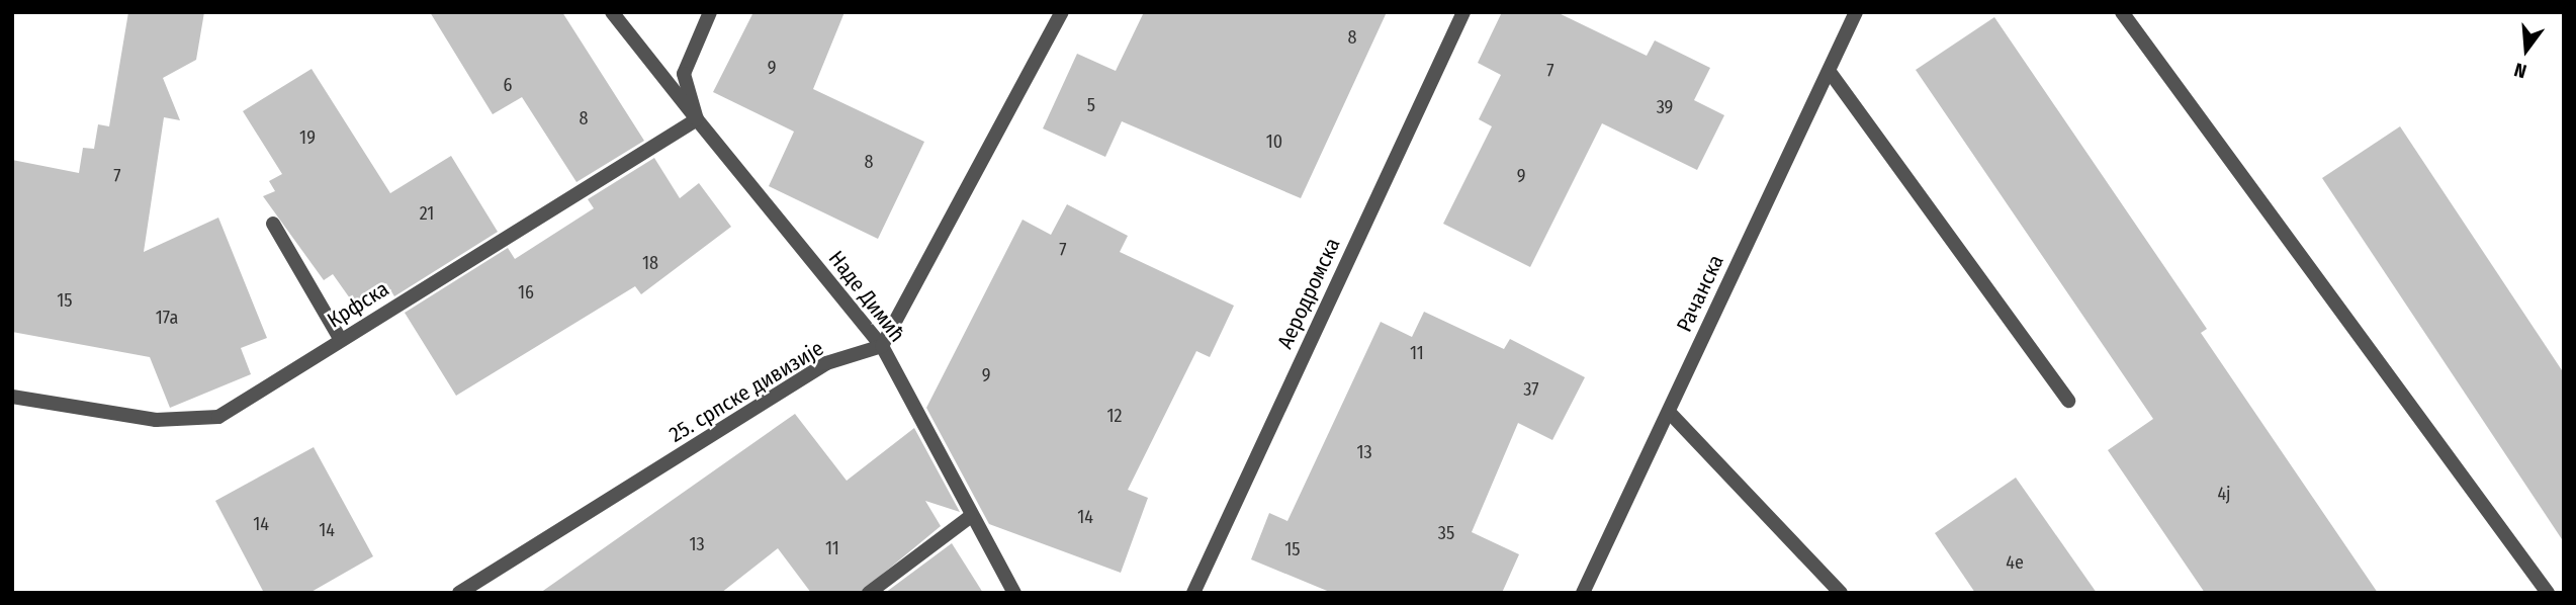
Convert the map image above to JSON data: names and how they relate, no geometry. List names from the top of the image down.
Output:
{
  "streets": {
    "street": [
      "Аеродромска",
      "Рачанска",
      "Наде Димић",
      "Крфска",
      "25. српске дивизије"
    ]
  },
  "crossings": [
    ["Наде Димић", "Крфска"],
    ["Наде Димић", "25. српске дивизије"]
  ],
  "house_numbers": [
    "8",
    "9",
    "7",
    "6",
    "5",
    "39",
    "8",
    "19",
    "10",
    "8",
    "7",
    "9",
    "21",
    "7",
    "18",
    "16",
    "15",
    "17a",
    "11",
    "9",
    "37",
    "12",
    "13",
    "4j",
    "14",
    "14",
    "14",
    "35",
    "13",
    "11",
    "15",
    "4e"
  ],
  "north": "bottom"
}
